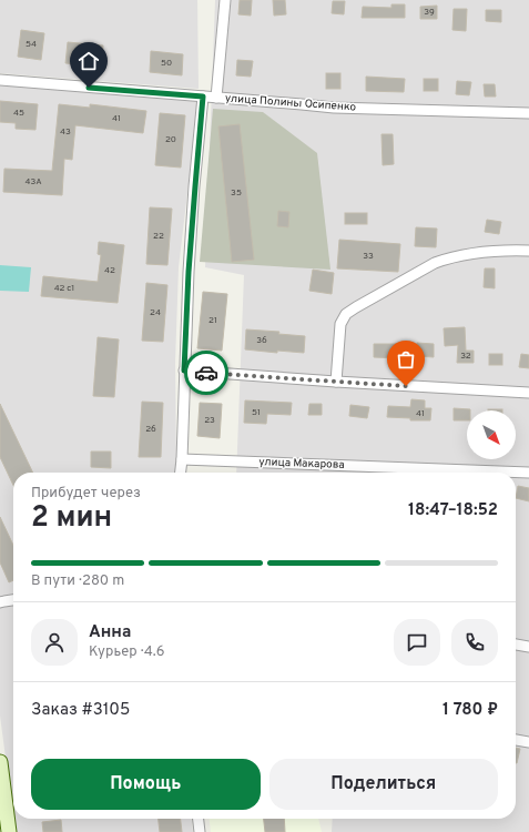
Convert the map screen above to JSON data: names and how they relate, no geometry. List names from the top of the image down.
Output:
{
  "streets": {
    "street": ["улица Полины Осипенко", "улица Макарова"]
  },
  "house_numbers": [
    "39",
    "54",
    "50",
    "45",
    "41",
    "43",
    "20",
    "43А",
    "35",
    "22",
    "33",
    "42",
    "42 с1",
    "24",
    "21",
    "36",
    "32",
    "51",
    "41",
    "23",
    "26"
  ],
  "north": "bottom right",
  "page": {
    "heading": ["2 мин", "Прибудет через", "18:47–18:52"],
    "panel": [
      "Анна",
      "Курьер · 4.6",
      "Заказ #3105",
      "1 780 ₽"
    ],
    "bar": "В пути · 280 m",
    "buttons": ["Помощь", "Поделиться"]
  }
}
